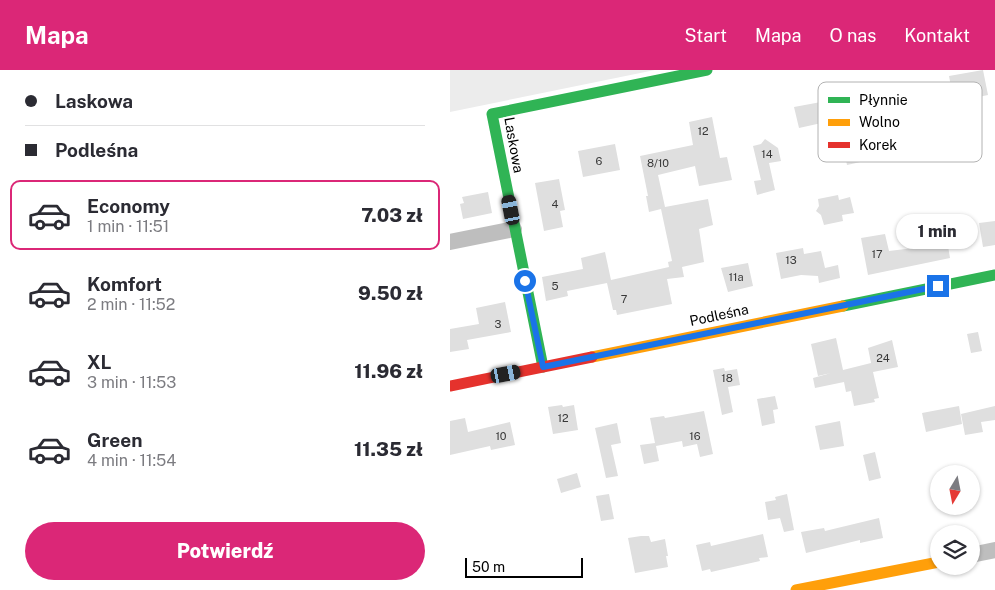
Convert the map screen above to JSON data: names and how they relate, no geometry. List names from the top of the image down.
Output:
{
  "streets": {
    "street": ["Laskowa", "Podleśna"]
  },
  "crossings": [
    ["Laskowa", "Podleśna"]
  ],
  "house_numbers": [
    "12",
    "14",
    "6",
    "8/10",
    "4",
    "17",
    "13",
    "11a",
    "5",
    "7",
    "3",
    "24",
    "18",
    "12",
    "10",
    "16"
  ],
  "legend": ["Płynnie", "Wolno", "Korek"],
  "scale_bar": "50 m",
  "north": "bottom",
  "page": {
    "header": "Mapa",
    "nav": [
      "Start",
      "Mapa",
      "O nas",
      "Kontakt"
    ],
    "banner": ["Laskowa", "Podleśna"],
    "list": [
      {
        "name": "Economy",
        "note": "1 min · 11:51",
        "value": "7.03 zł"
      },
      {
        "name": "Komfort",
        "note": "2 min · 11:52",
        "value": "9.50 zł"
      },
      {
        "name": "XL",
        "note": "3 min · 11:53",
        "value": "11.96 zł"
      },
      {
        "name": "Green",
        "note": "4 min · 11:54",
        "value": "11.35 zł"
      }
    ],
    "bubble": "1 min",
    "buttons": "Potwierdź",
    "scale": "50 m"
  }
}
